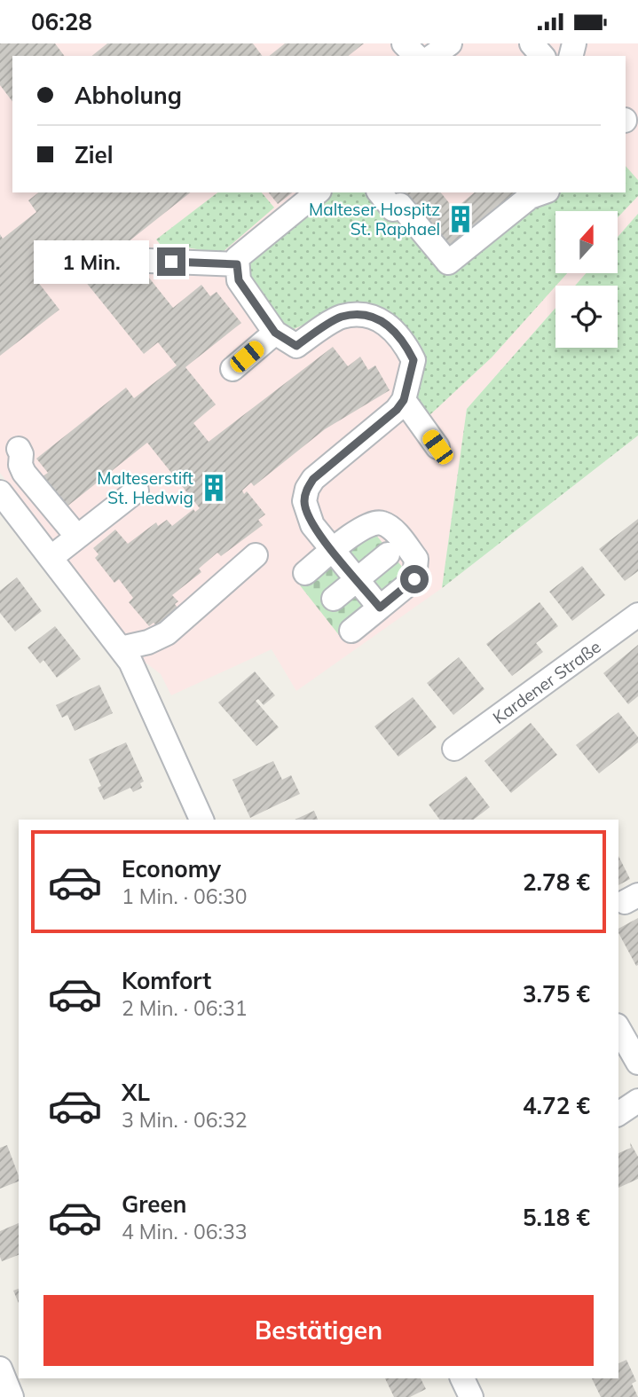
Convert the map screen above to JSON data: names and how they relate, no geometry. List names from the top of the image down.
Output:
{
  "streets": {
    "street": ["Kardener Straße"]
  },
  "places": {
    "building": ["Malteser Hospitz St. Raphael", "Malteserstift St. Hedwig"]
  },
  "north": "top",
  "page": {
    "status": "06:28",
    "banner": ["Abholung", "Ziel"],
    "bubble": "1 Min.",
    "list": [
      {
        "name": "Economy",
        "note": "1 Min. · 06:30",
        "value": "2.78 €"
      },
      {
        "name": "Komfort",
        "note": "2 Min. · 06:31",
        "value": "3.75 €"
      },
      {
        "name": "XL",
        "note": "3 Min. · 06:32",
        "value": "4.72 €"
      },
      {
        "name": "Green",
        "note": "4 Min. · 06:33",
        "value": "5.18 €"
      }
    ],
    "buttons": "Bestätigen"
  }
}
